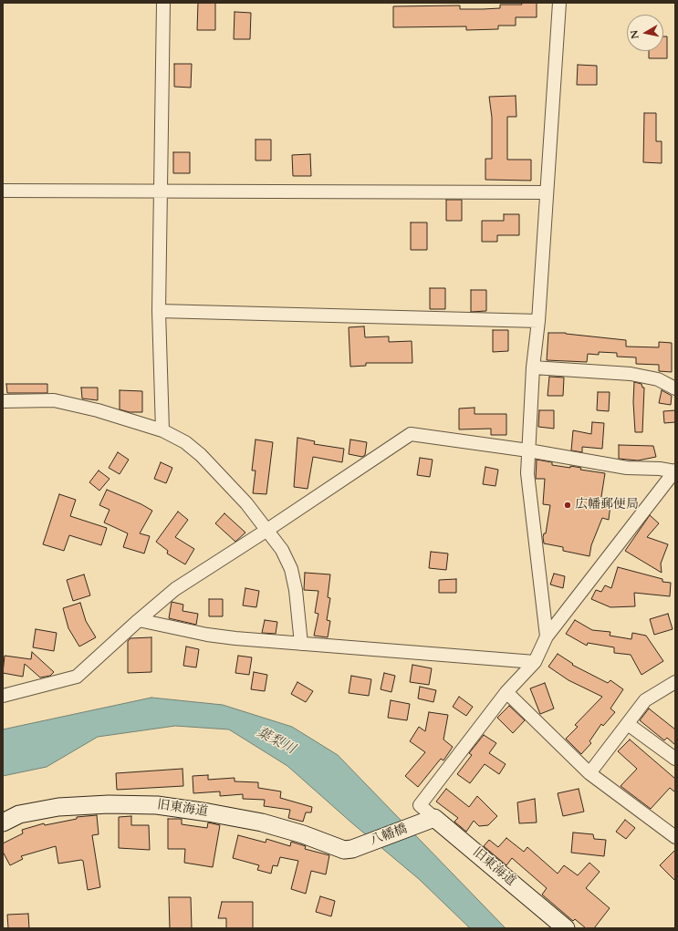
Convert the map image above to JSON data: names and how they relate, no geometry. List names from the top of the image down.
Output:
{
  "streets": {
    "main road": ["旧東海道", "八幡橋"]
  },
  "crossings": [
    ["旧東海道", "八幡橋"]
  ],
  "water": ["葉梨川"],
  "places": ["広幡郵便局"],
  "north": "left"
}
